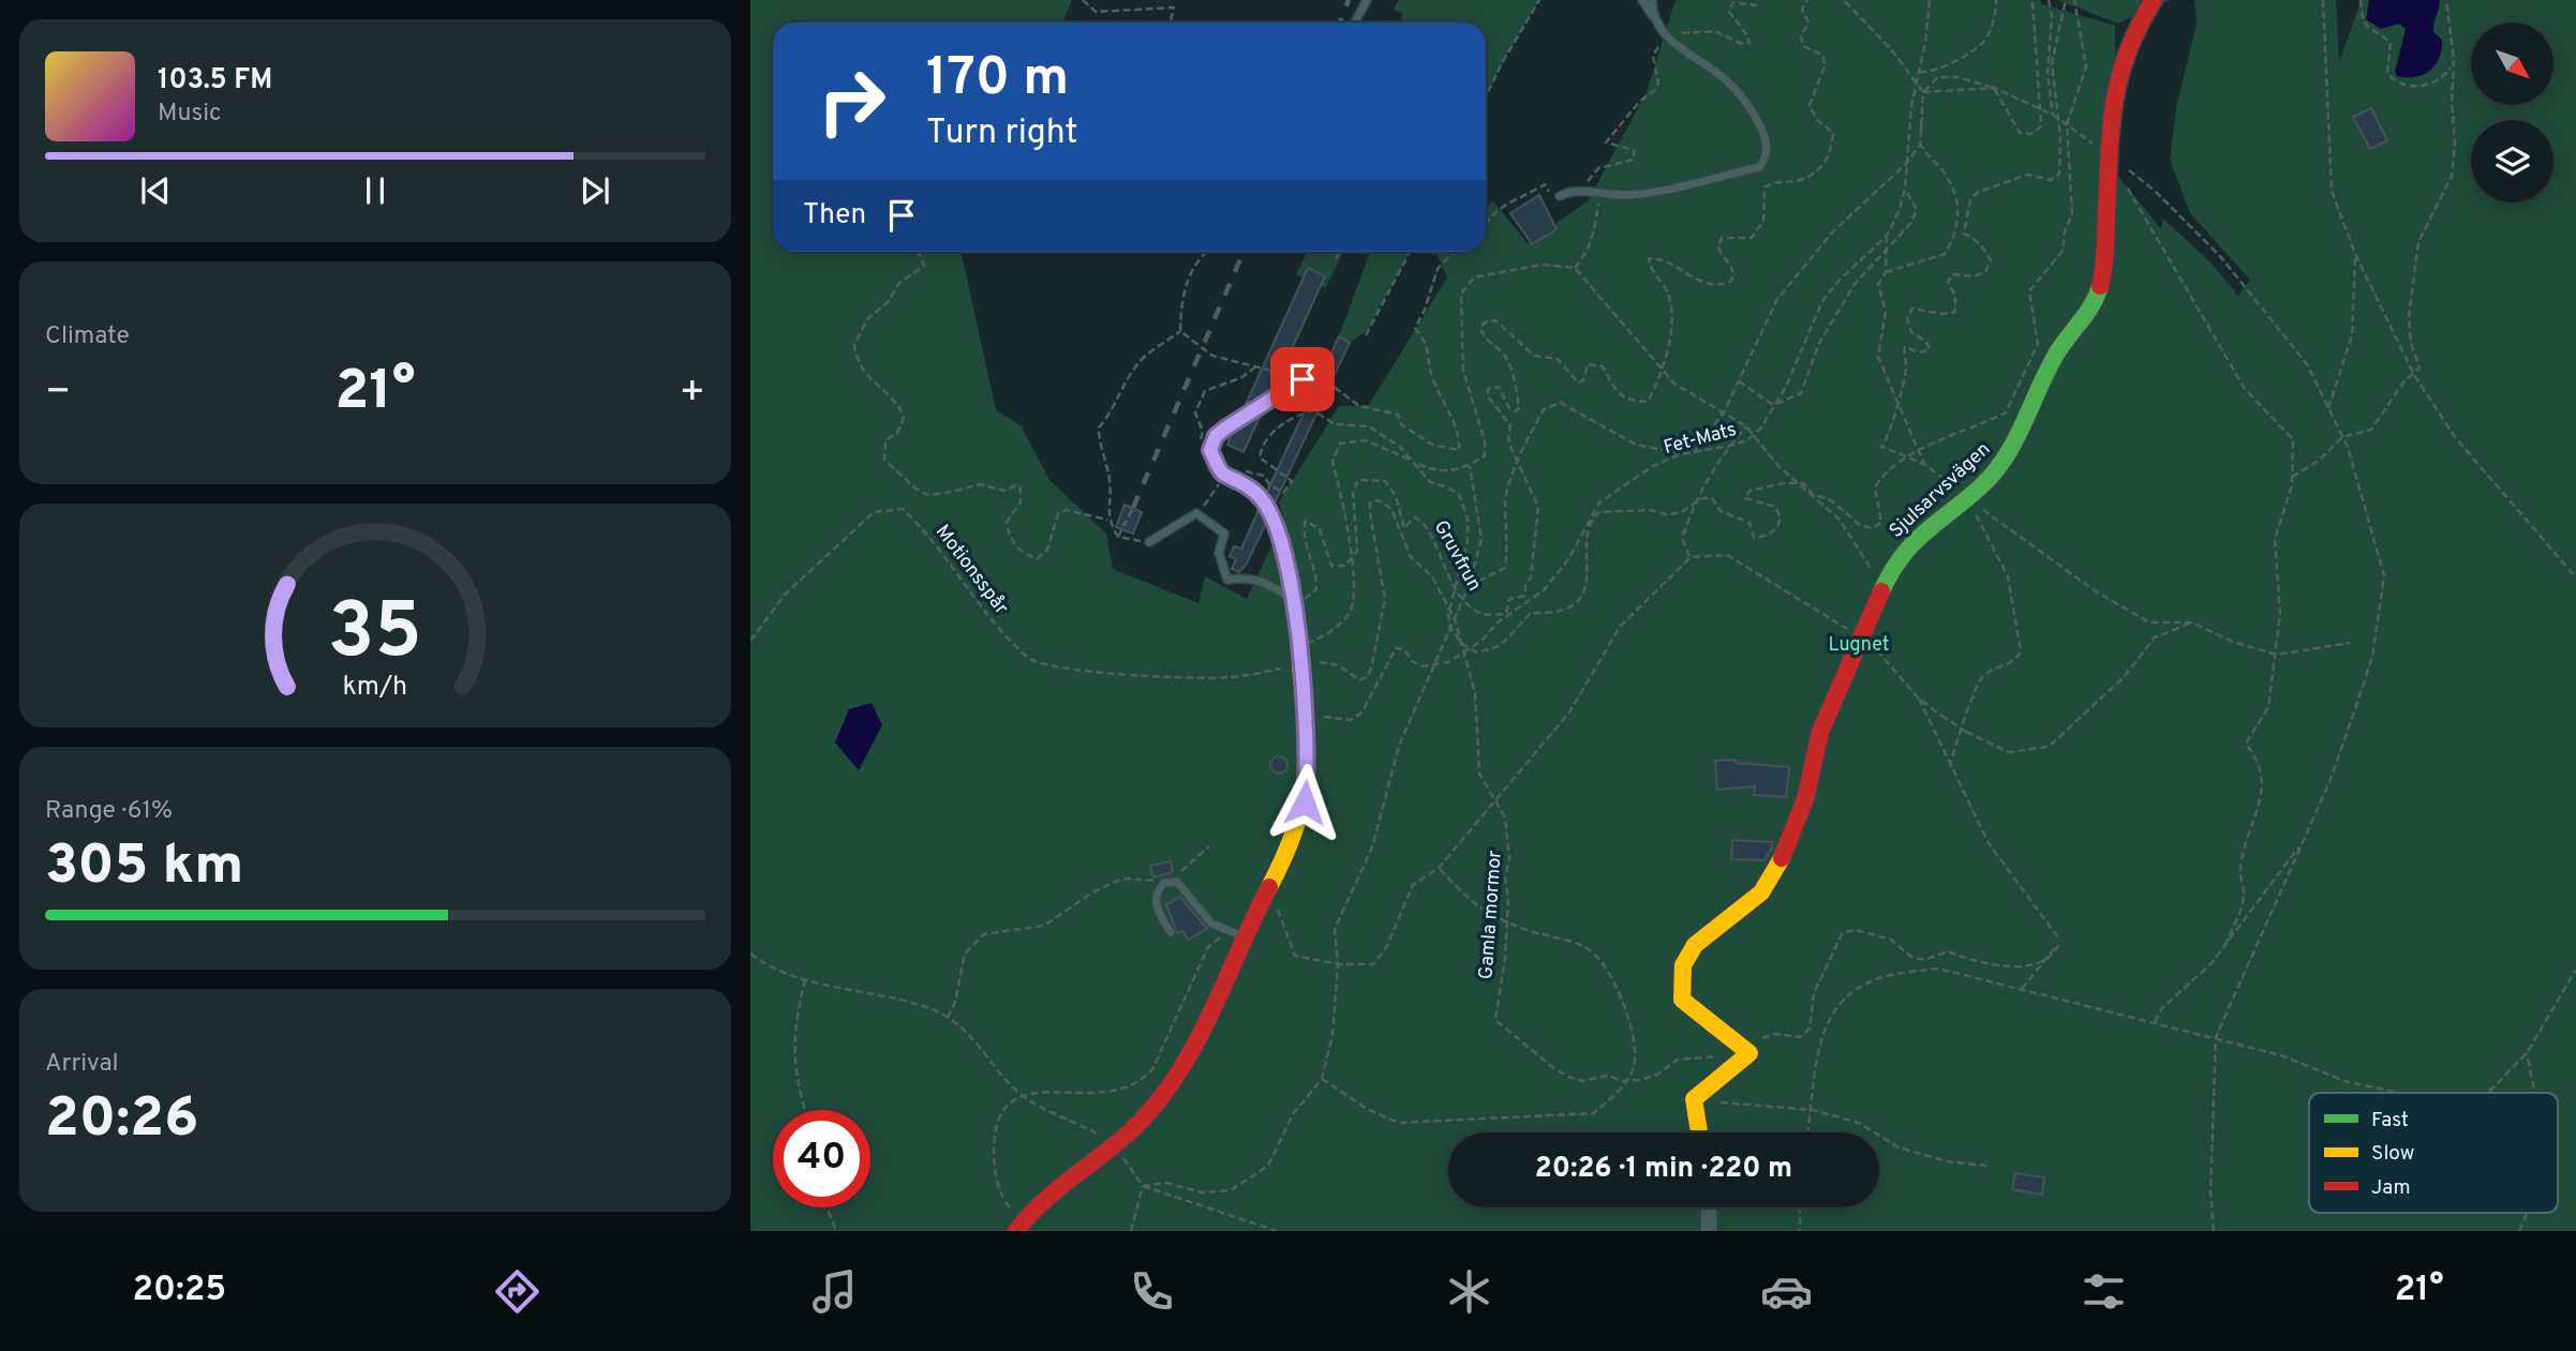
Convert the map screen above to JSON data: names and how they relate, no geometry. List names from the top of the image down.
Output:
{
  "streets": {
    "street": ["Sjulsarvsvägen"],
    "path": [
      "Fet-Mats",
      "Gruvfrun",
      "Motionsspår",
      "Gamla mormor"
    ]
  },
  "crossings": [
    ["Fet-Mats", "Gamla mormor"],
    ["Motionsspår", "Gamla mormor"]
  ],
  "parks": ["Lugnet"],
  "legend": ["Fast", "Slow", "Jam"],
  "north": "bottom right",
  "page": {
    "turn": ["170 m", "Turn right"],
    "song": ["103.5 FM", "Music"],
    "then": "Then",
    "tile": [
      "Climate",
      ["Range · 61%", "305 km"],
      ["Arrival", "20:26"]
    ],
    "heat": ["−", "21°", "+"],
    "limit": "40",
    "trip": "20:26 · 1 min · 220 m",
    "tabs": ["20:25", "21°"],
    "gauge": ["35", "km/h"]
  }
}
